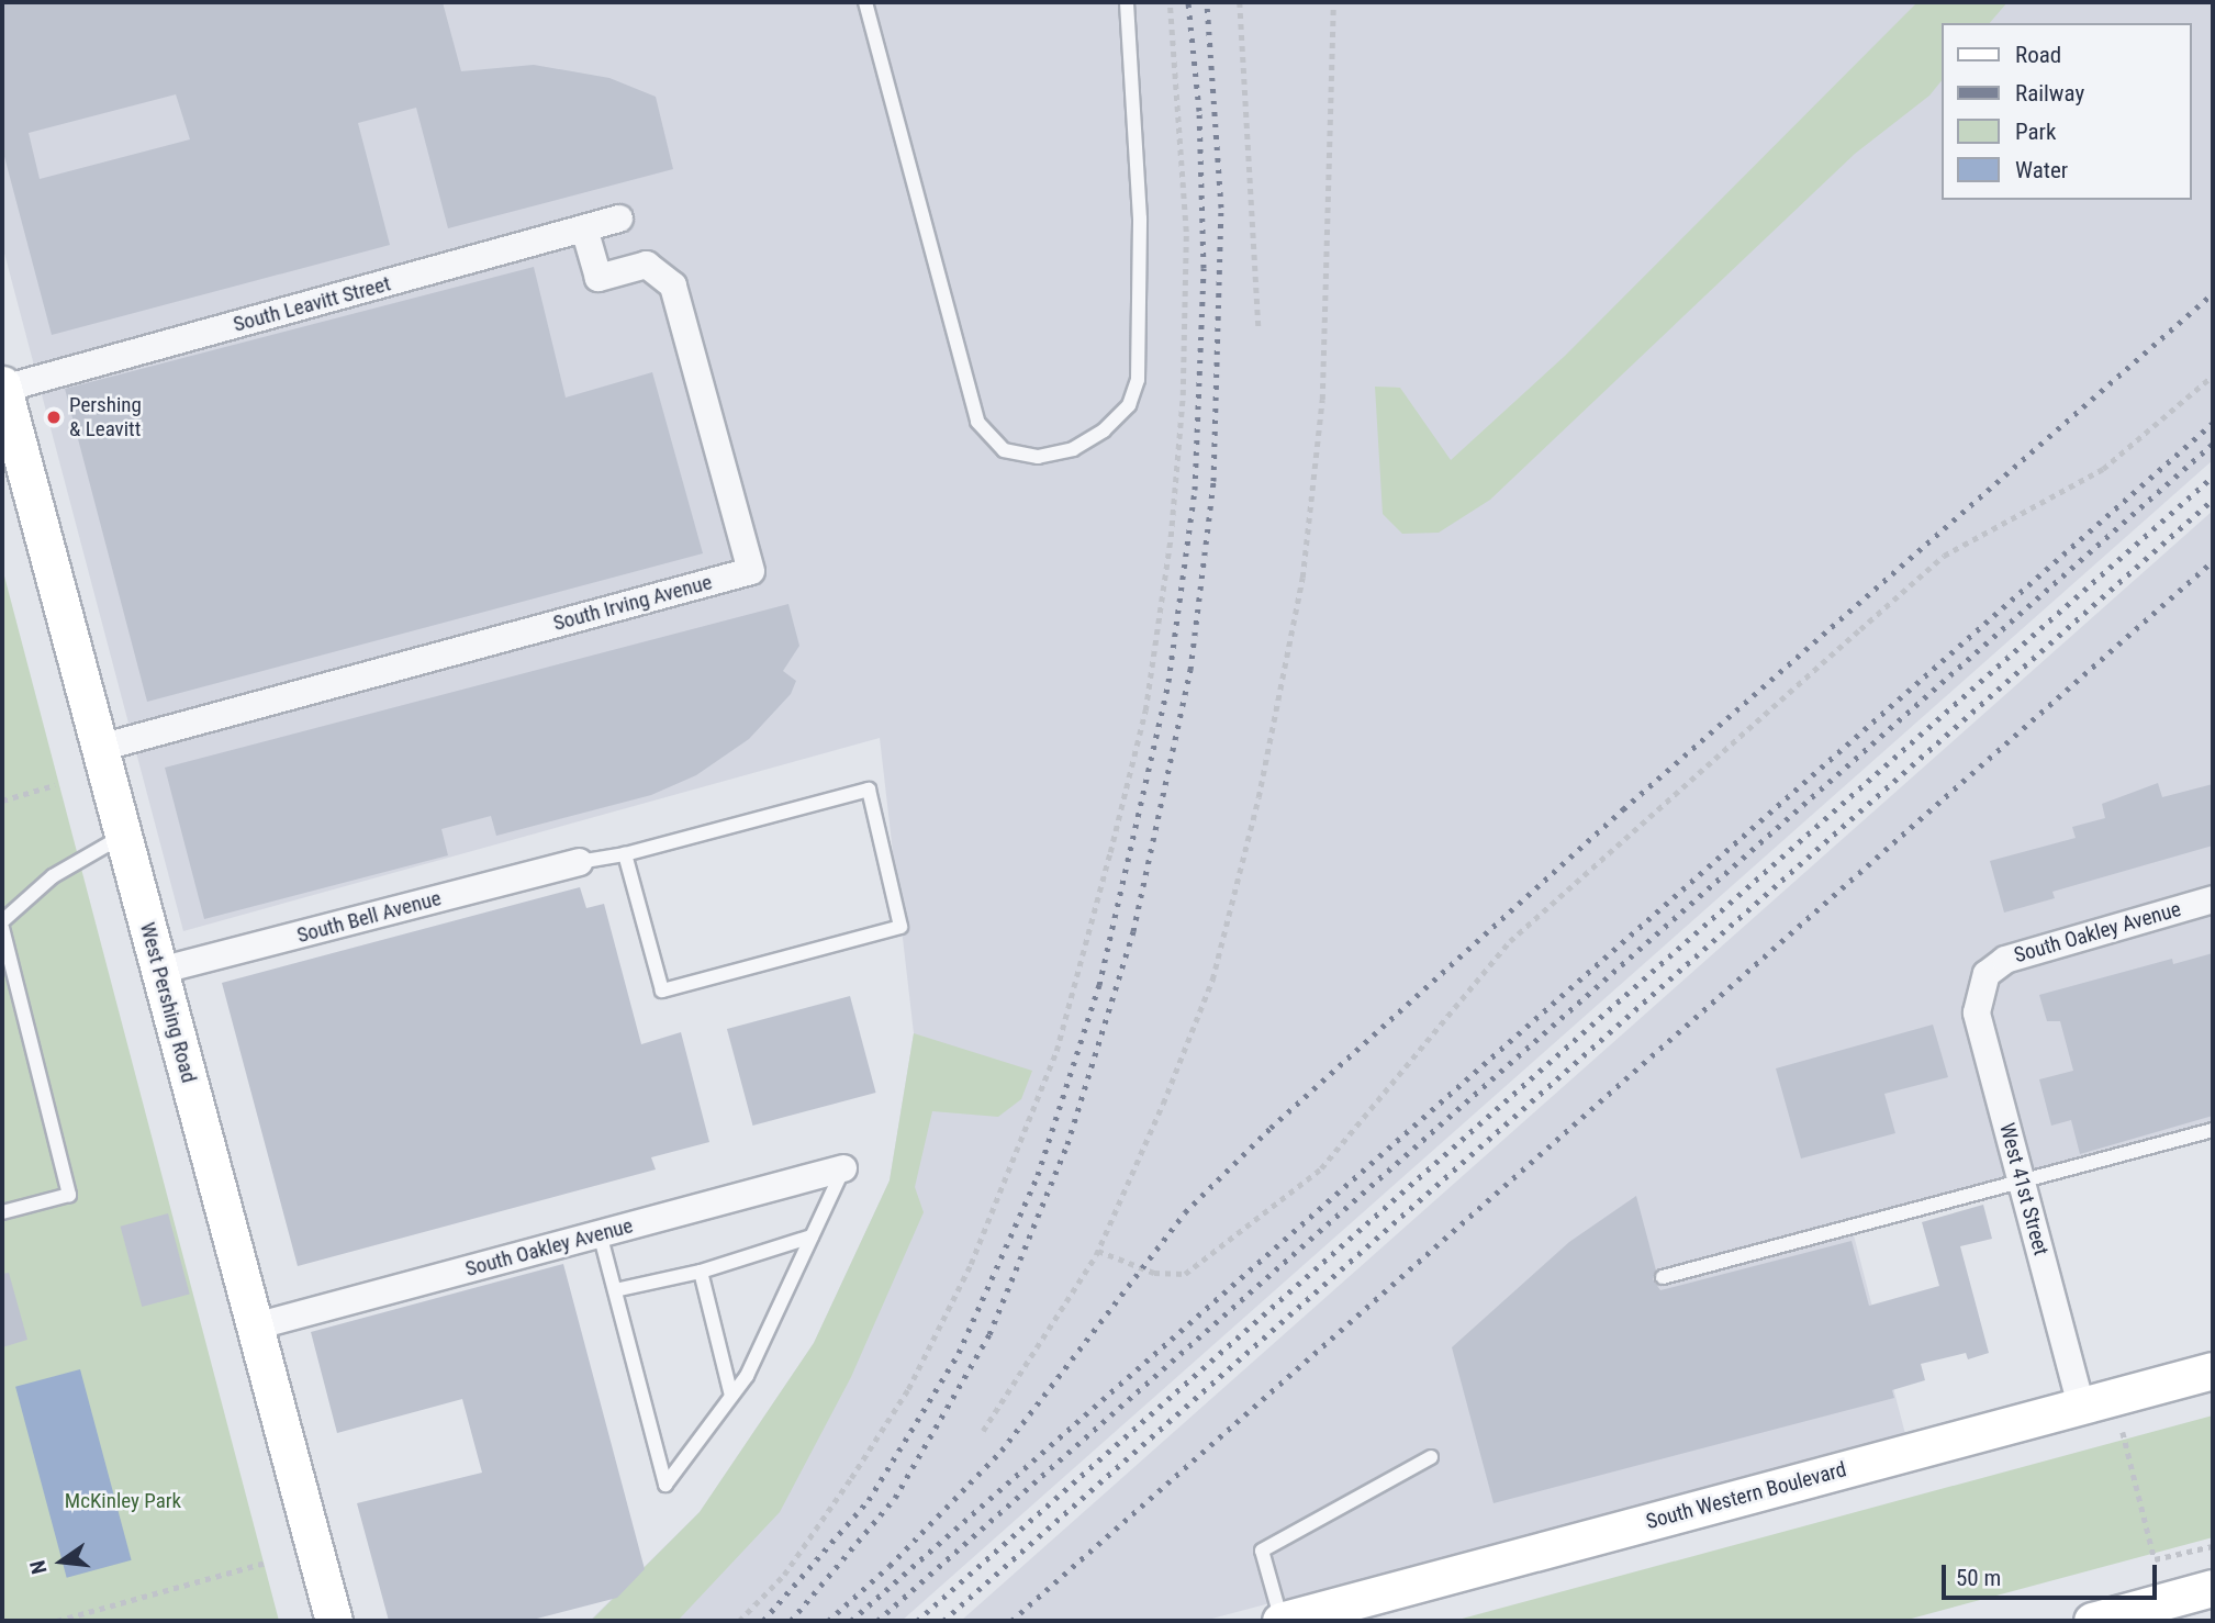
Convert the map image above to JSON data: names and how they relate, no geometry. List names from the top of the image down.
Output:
{
  "streets": {
    "main road": ["West Pershing Road", "South Western Boulevard"],
    "street": [
      "South Leavitt Street",
      "South Irving Avenue",
      "South Bell Avenue",
      "South Oakley Avenue",
      "West 41st Street"
    ]
  },
  "crossings": [
    ["South Leavitt Street", "South Irving Avenue"],
    ["South Leavitt Street", "West Pershing Road"],
    ["South Irving Avenue", "West Pershing Road"],
    ["South Bell Avenue", "West Pershing Road"],
    ["South Oakley Avenue", "West Pershing Road"],
    ["South Oakley Avenue", "West 41st Street"],
    ["West 41st Street", "South Western Boulevard"]
  ],
  "parks": ["McKinley Park"],
  "places": ["Pershing & Leavitt"],
  "legend": [
    "Road",
    "Railway",
    "Park",
    "Water"
  ],
  "scale_bar": "50 m",
  "north": "left"
}
